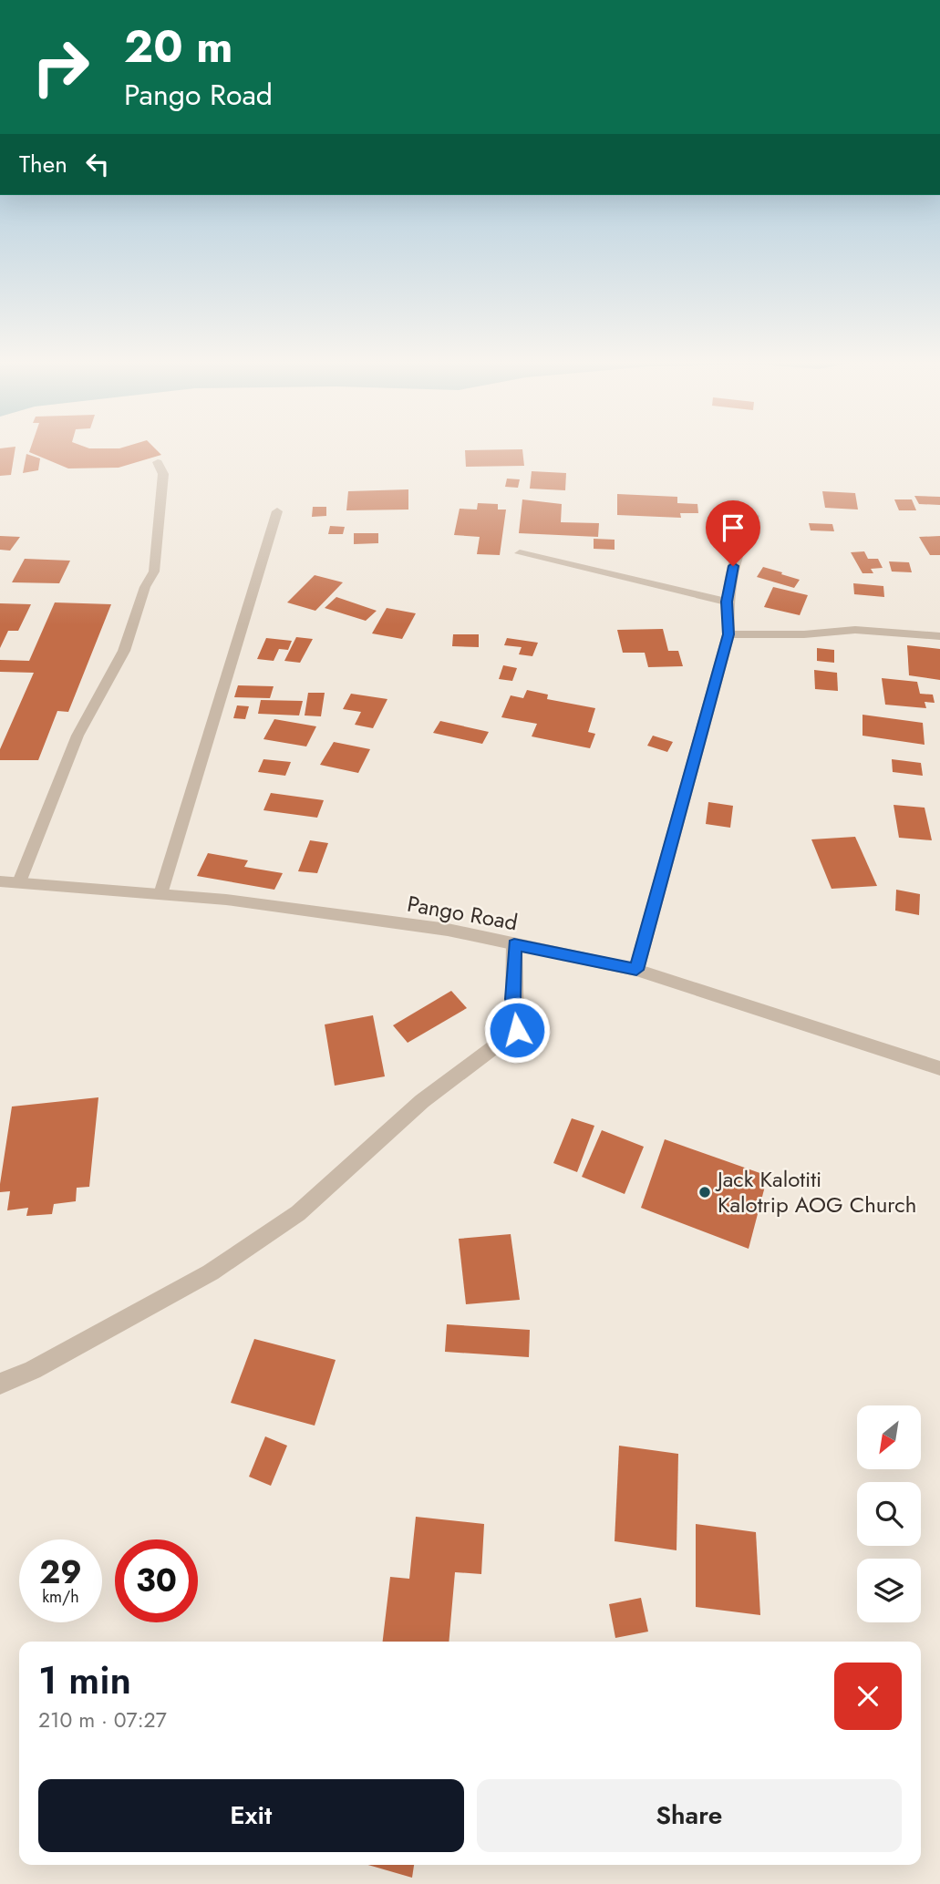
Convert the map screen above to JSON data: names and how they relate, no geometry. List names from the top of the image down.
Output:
{
  "streets": {
    "street": ["Pango Road"]
  },
  "places": ["Jack Kalotiti Kalotrip AOG Church"],
  "north": "bottom left",
  "page": {
    "turn": ["20 m", "Pango Road"],
    "then": "Then",
    "speed": "29 km/h",
    "limit": "30",
    "heading": ["1 min", "210 m · 07:27"],
    "buttons": ["Exit", "Share"]
  }
}
